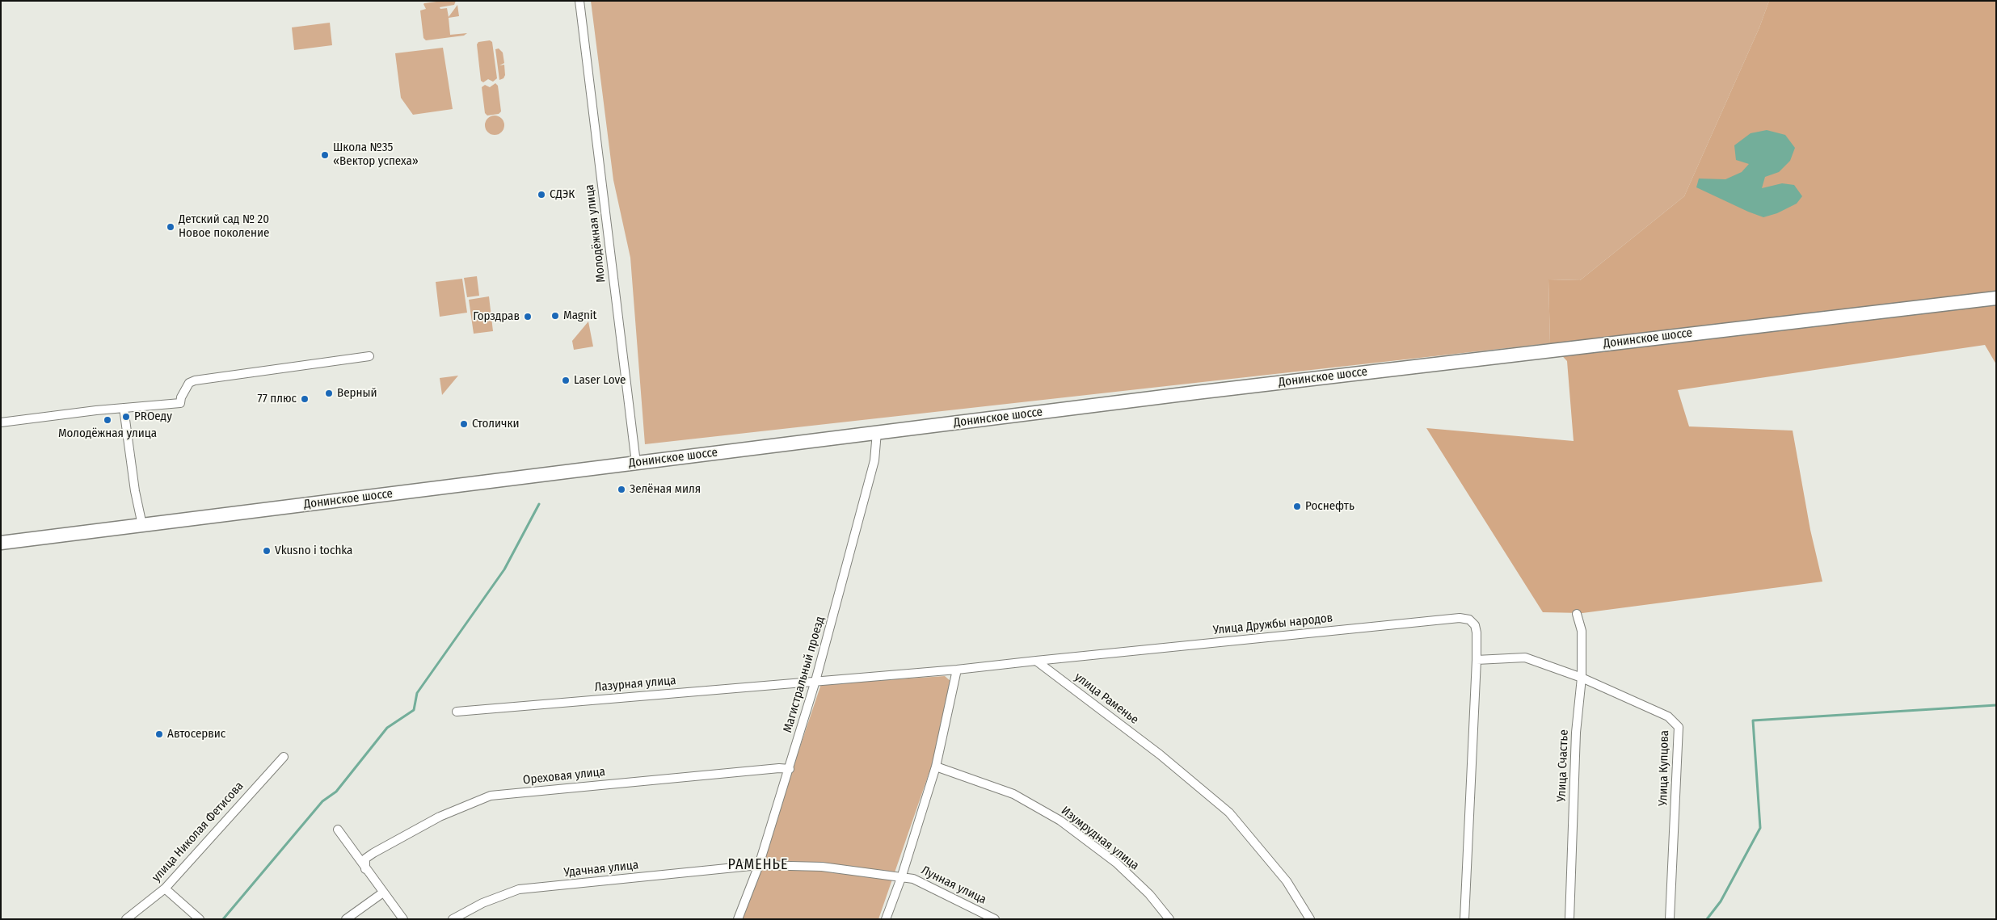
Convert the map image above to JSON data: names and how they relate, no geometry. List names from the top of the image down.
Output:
{
  "streets": {
    "main road": ["Донинское шоссе"],
    "street": [
      "Молодёжная улица",
      "Улица Дружбы народов",
      "Магистральный проезд",
      "Лазурная улица",
      "улица Раменье",
      "Улица Счастье",
      "Улица Купцова",
      "Ореховая улица",
      "улица Николая Фетисова",
      "Изумрудная улица",
      "Удачная улица",
      "Лунная улица"
    ]
  },
  "crossings": [
    ["Молодёжная улица", "Донинское шоссе"],
    ["Донинское шоссе", "Магистральный проезд"],
    ["Улица Дружбы народов", "улица Раменье"],
    ["Магистральный проезд", "Лазурная улица"],
    ["Магистральный проезд", "Ореховая улица"],
    ["Магистральный проезд", "Удачная улица"],
    ["Улица Счастье", "Улица Купцова"],
    ["Удачная улица", "Лунная улица"]
  ],
  "districts": ["РАМЕНЬЕ"],
  "places": [
    "Школа №35 «Вектор успеха»",
    "СДЭК",
    "Детский сад № 20 Новое поколение",
    "Magnit",
    "Горздрав",
    "Laser Love",
    "Верный",
    "77 плюс",
    "PROеду",
    "Молодёжная улица",
    "Столички",
    "Зелёная миля",
    "Роснефть",
    "Vkusno i tochka",
    "Автосервис"
  ]
}
